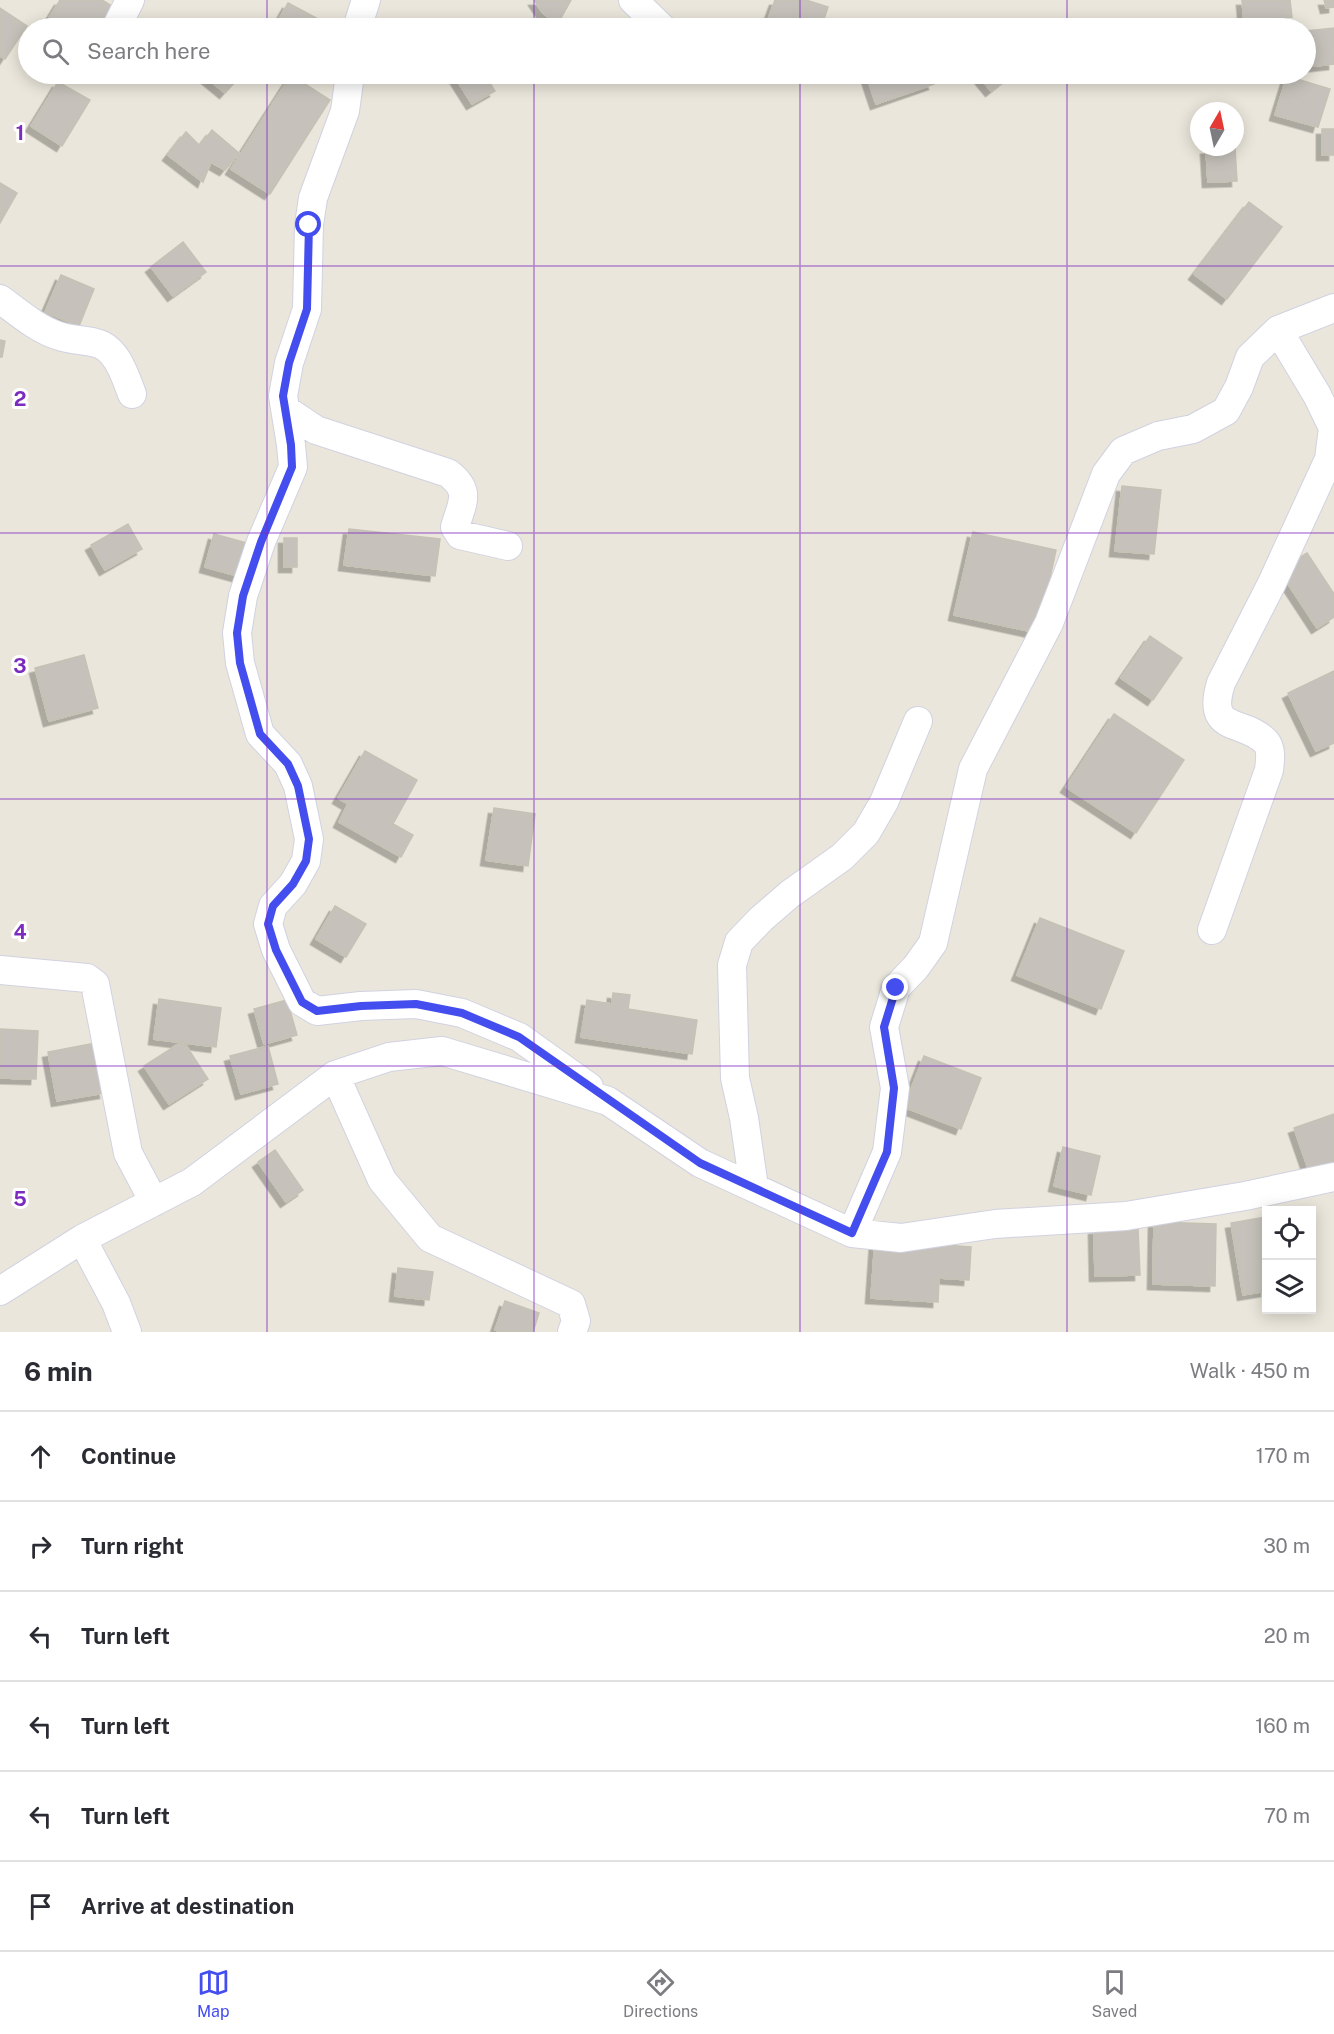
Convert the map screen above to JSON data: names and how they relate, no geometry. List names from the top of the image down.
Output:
{
  "north": "top",
  "page": {
    "search": "Search here",
    "heading": ["6 min", "Walk · 450 m"],
    "list": [
      ["Continue", "170 m"],
      ["Turn right", "30 m"],
      ["Turn left", "20 m"],
      ["Turn left", "160 m"],
      ["Turn left", "70 m"],
      "Arrive at destination"
    ],
    "nav": ["Map", "Directions", "Saved"]
  },
  "grid": {
    "rows": [
      "1",
      "2",
      "3",
      "4",
      "5"
    ]
  }
}
